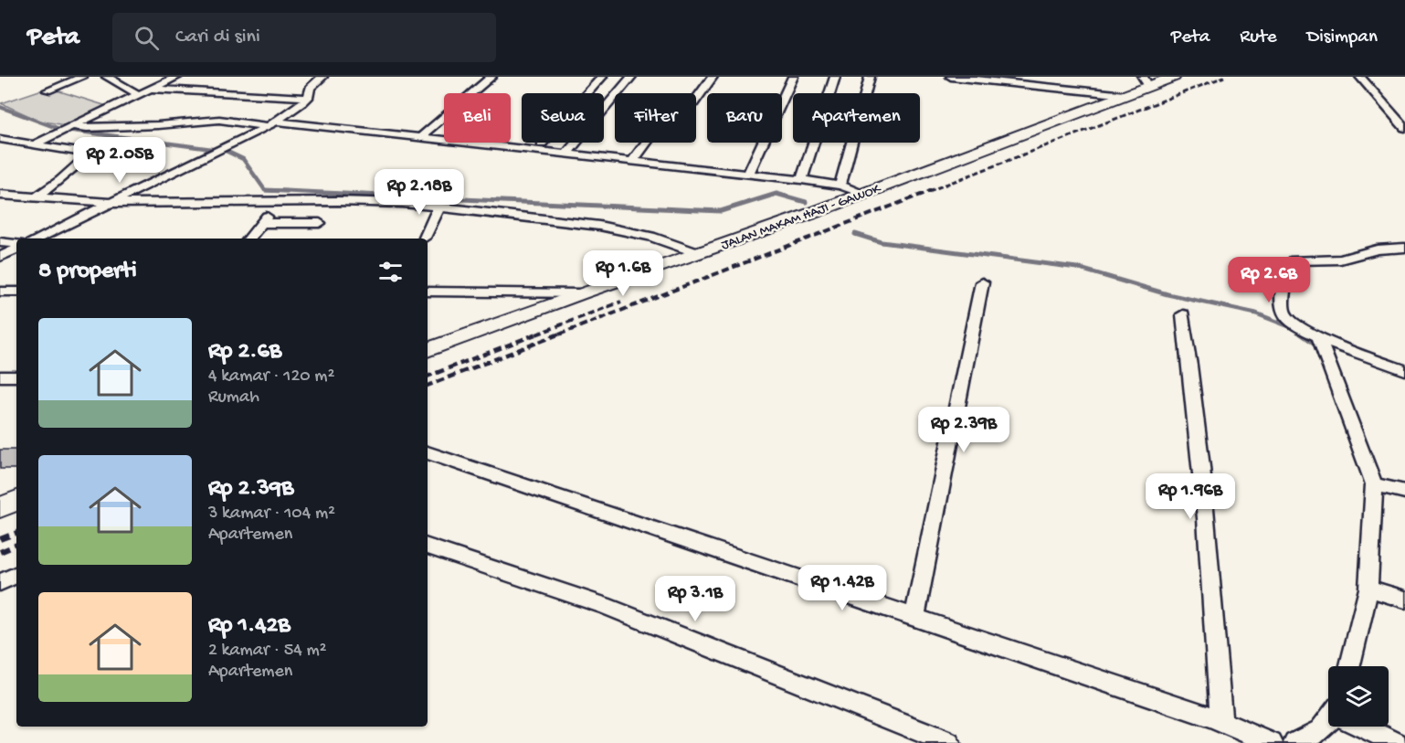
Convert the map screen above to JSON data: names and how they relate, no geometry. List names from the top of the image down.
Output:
{
  "streets": {
    "street": ["JALAN MAKAM HAJI - GAWOK"]
  },
  "page": {
    "header": "Peta",
    "search": "Cari di sini",
    "nav": ["Peta", "Rute", "Disimpan"],
    "chip": [
      "Beli",
      "Sewa",
      "Filter",
      "Baru",
      "Apartemen"
    ],
    "price": [
      "Rp 2.05B",
      "Rp 2.18B",
      "Rp 1.6B",
      "Rp 2.6B",
      "Rp 2.39B",
      "Rp 1.96B",
      "Rp 1.42B",
      "Rp 3.1B"
    ],
    "heading": "8 properti",
    "list": [
      {
        "name": "Rp 2.6B",
        "note": "4 kamar · 120 m² · Rumah"
      },
      {
        "name": "Rp 2.39B",
        "note": "3 kamar · 104 m² · Apartemen"
      },
      {
        "name": "Rp 1.42B",
        "note": "2 kamar · 54 m² · Apartemen"
      }
    ]
  }
}
